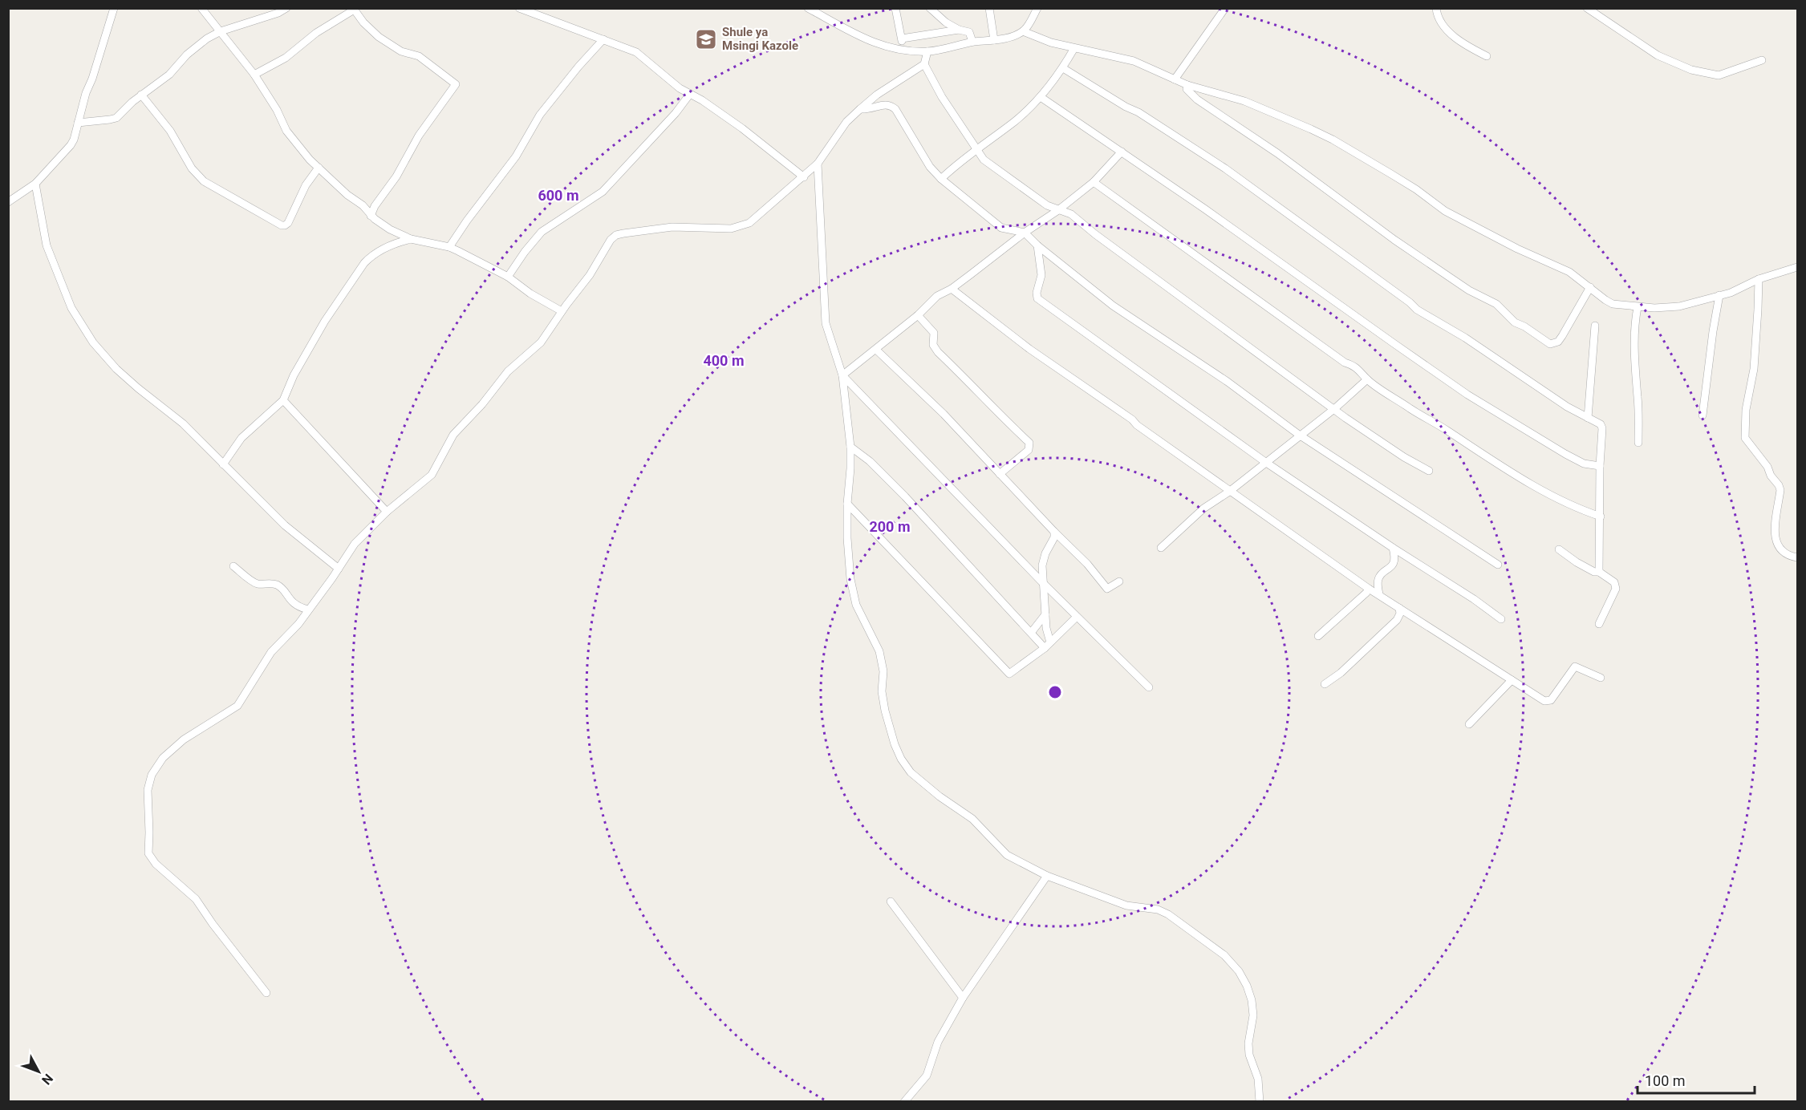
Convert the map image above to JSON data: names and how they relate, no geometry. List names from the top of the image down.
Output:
{
  "places": {
    "school or university": ["Shule ya Msingi Kazole"]
  },
  "scale_bar": "100 m",
  "north": "bottom right",
  "rings": ["600 m", "400 m", "200 m"]
}
